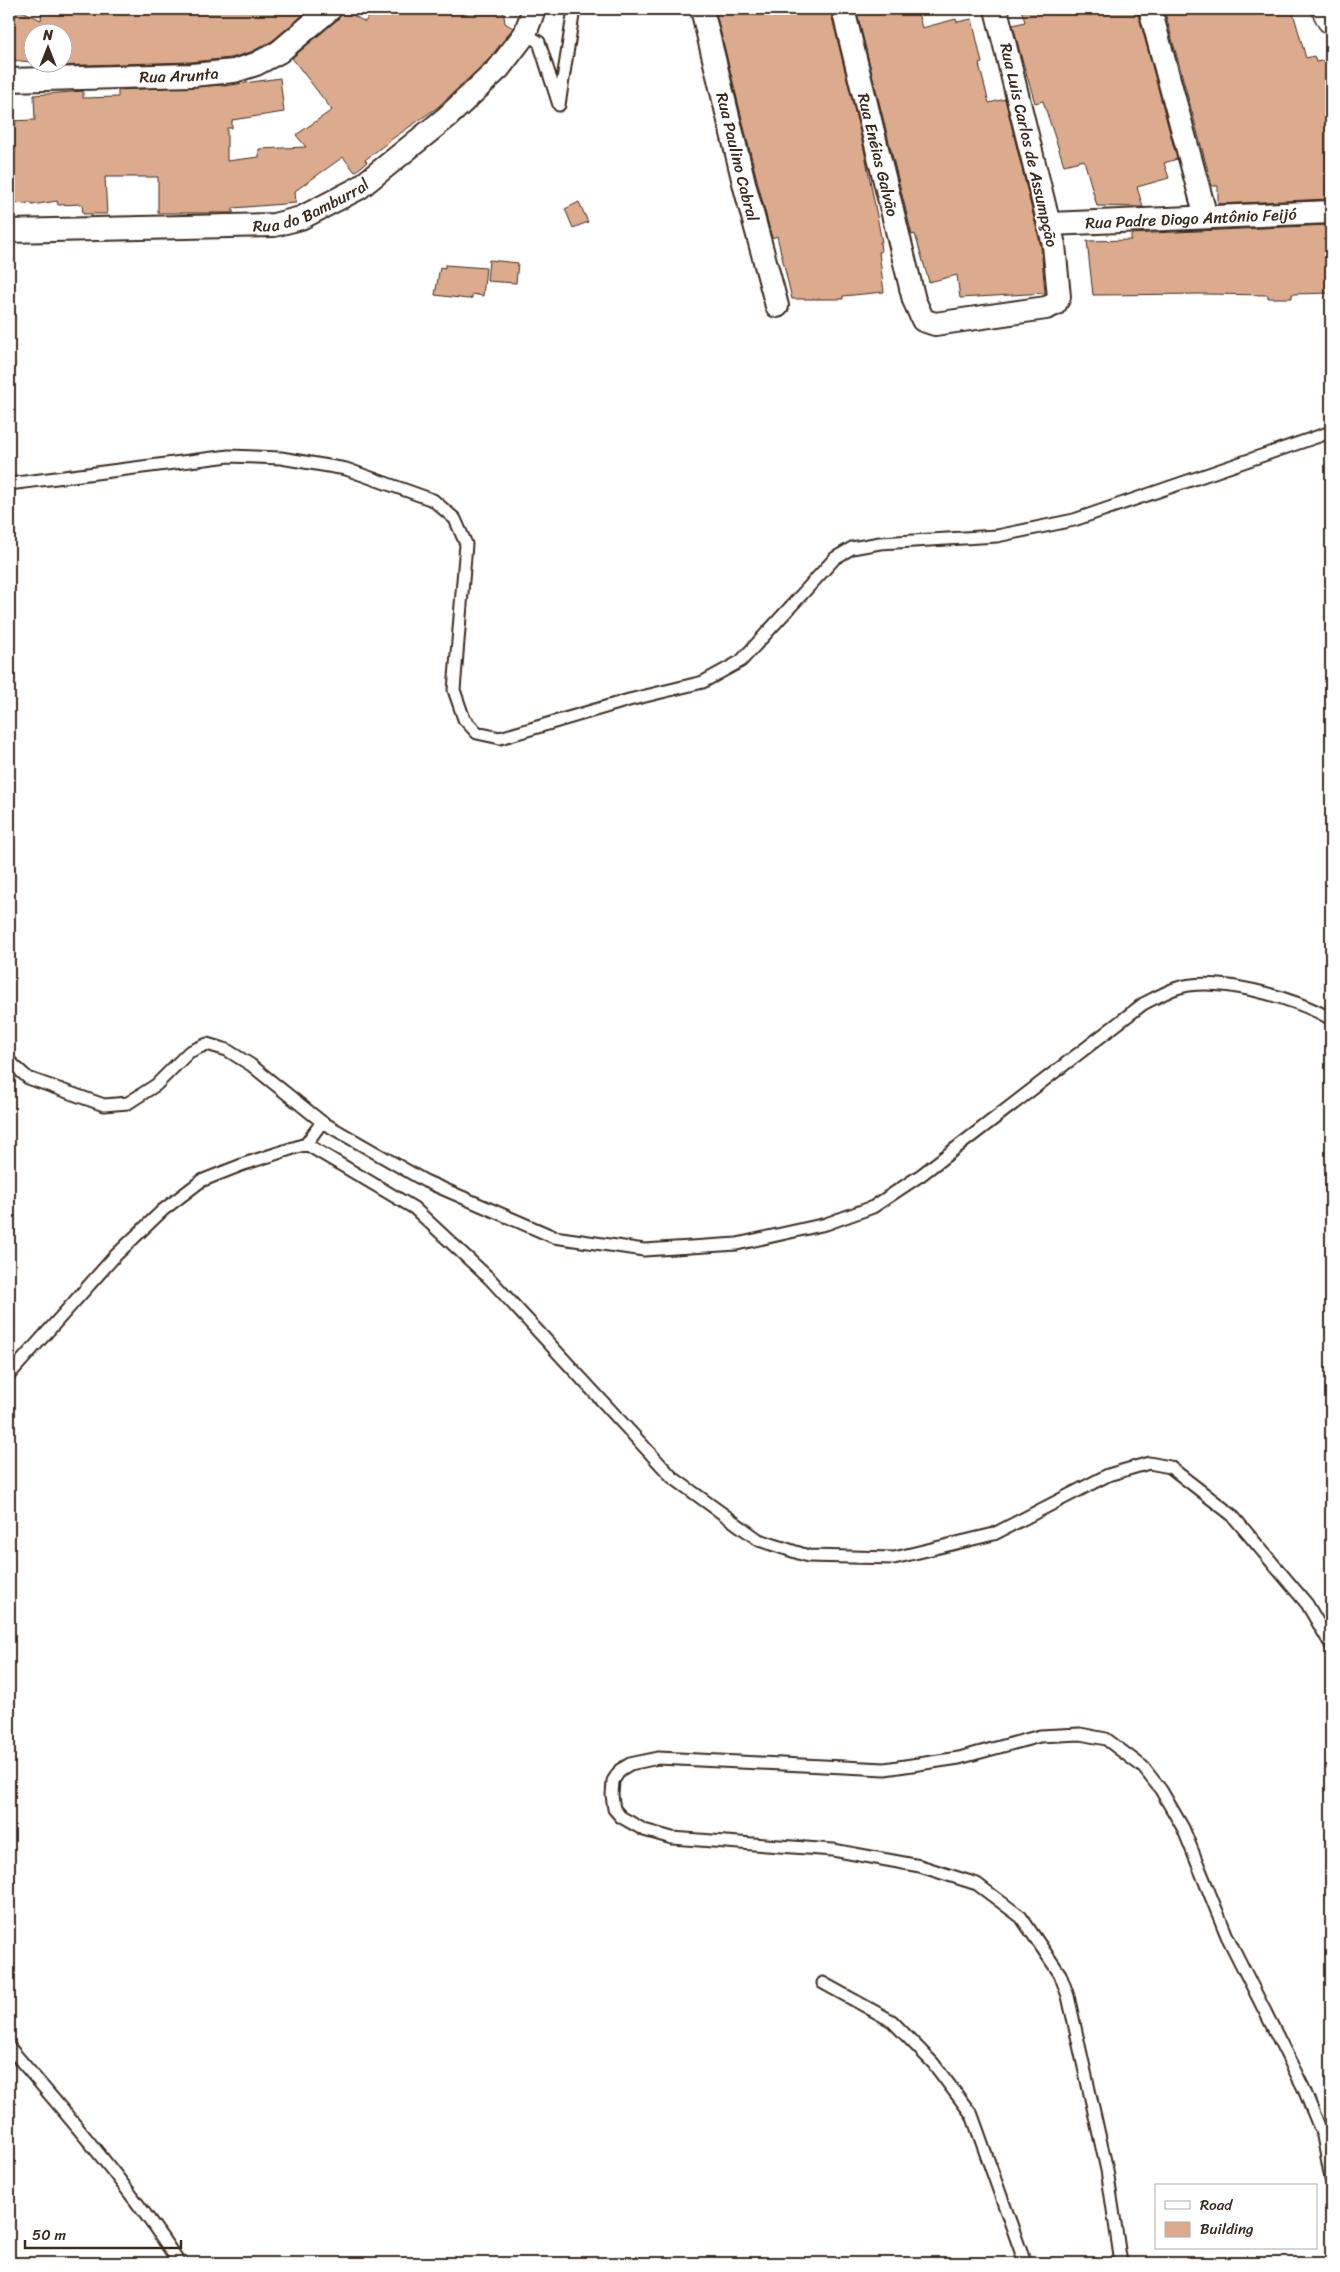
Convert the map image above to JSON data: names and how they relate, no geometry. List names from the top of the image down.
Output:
{
  "streets": {
    "street": [
      "Rua Arunta",
      "Rua Luis Carlos de Assumpção",
      "Rua Enéias Galvão",
      "Rua Paulino Cabral",
      "Rua do Bamburral",
      "Rua Padre Diogo Antônio Feijó"
    ]
  },
  "crossings": [
    ["Rua Luis Carlos de Assumpção", "Rua Enéias Galvão"],
    ["Rua Luis Carlos de Assumpção", "Rua Padre Diogo Antônio Feijó"]
  ],
  "legend": ["Road", "Building"],
  "scale_bar": "50 m",
  "north": "top"
}
